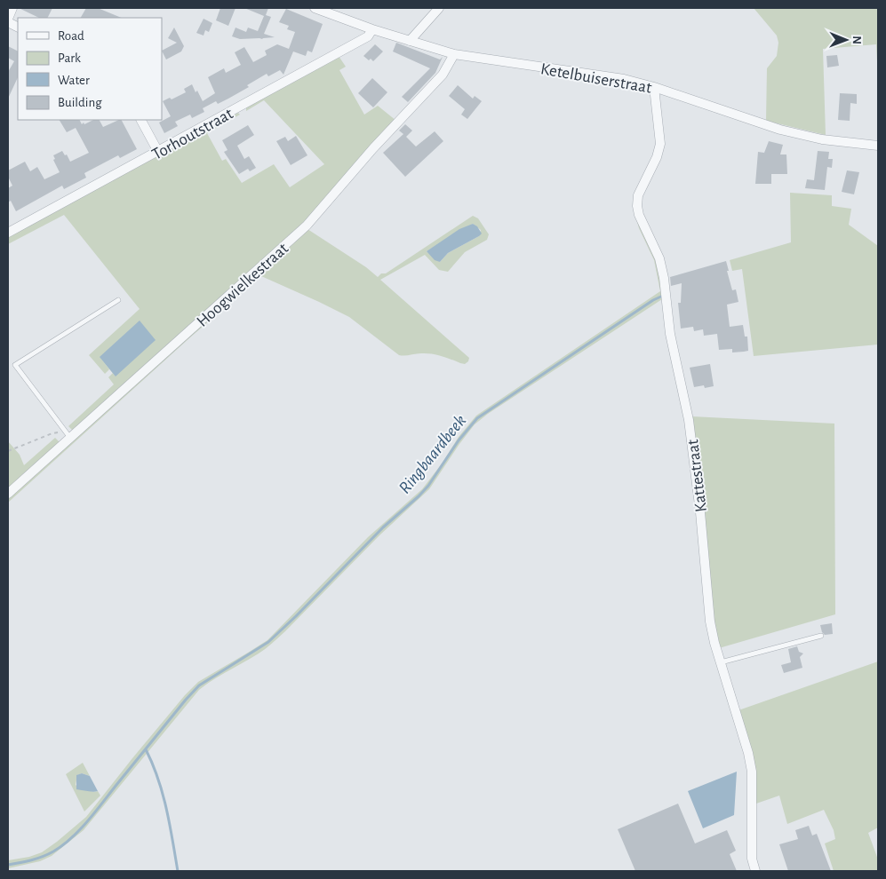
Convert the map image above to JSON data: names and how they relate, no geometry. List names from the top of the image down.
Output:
{
  "streets": {
    "street": [
      "Ketelbuiserstraat",
      "Torhoutstraat",
      "Hoogwielkestraat",
      "Kattestraat"
    ]
  },
  "crossings": [
    ["Ketelbuiserstraat", "Torhoutstraat"],
    ["Ketelbuiserstraat", "Hoogwielkestraat"],
    ["Ketelbuiserstraat", "Kattestraat"]
  ],
  "water": ["Ringbaardbeek"],
  "legend": [
    "Road",
    "Park",
    "Water",
    "Building"
  ],
  "north": "right"
}
